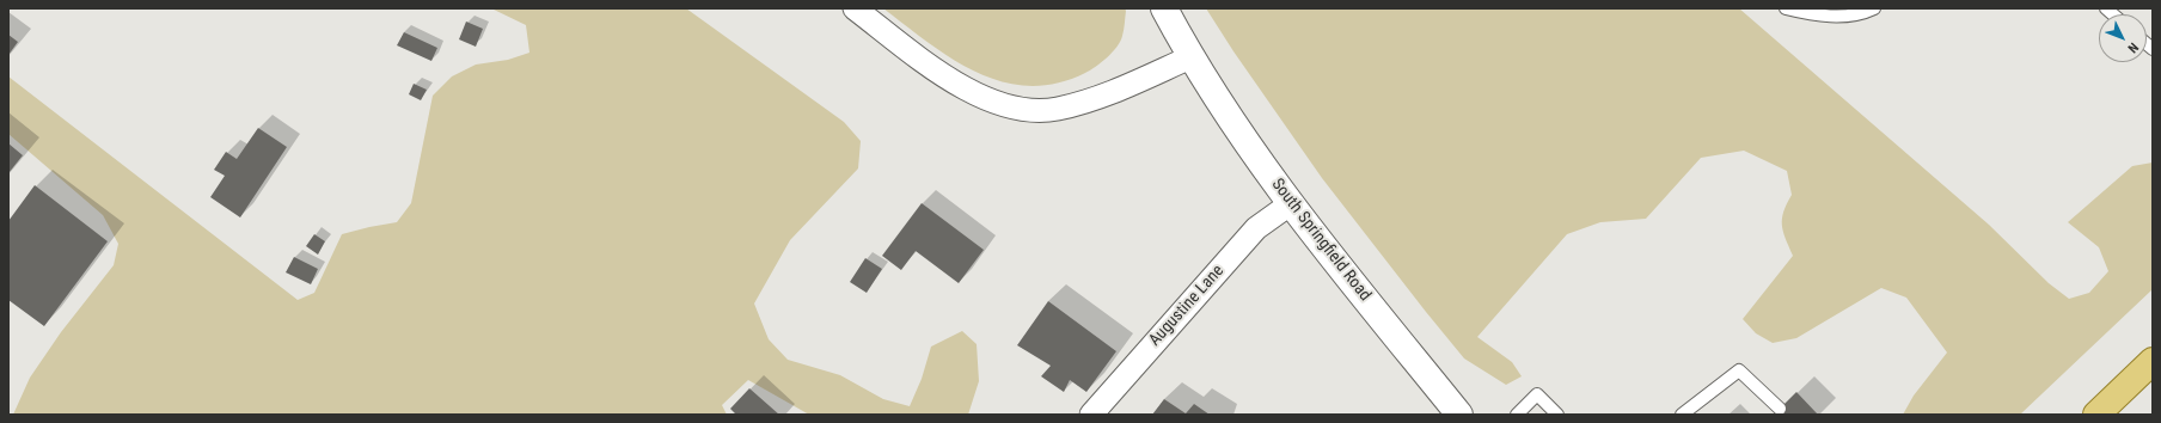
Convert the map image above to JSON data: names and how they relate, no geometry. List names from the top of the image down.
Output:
{
  "streets": {
    "main road": ["South Springfield Road"],
    "street": ["Augustine Lane"]
  },
  "crossings": [
    ["South Springfield Road", "Augustine Lane"]
  ],
  "north": "bottom right"
}
